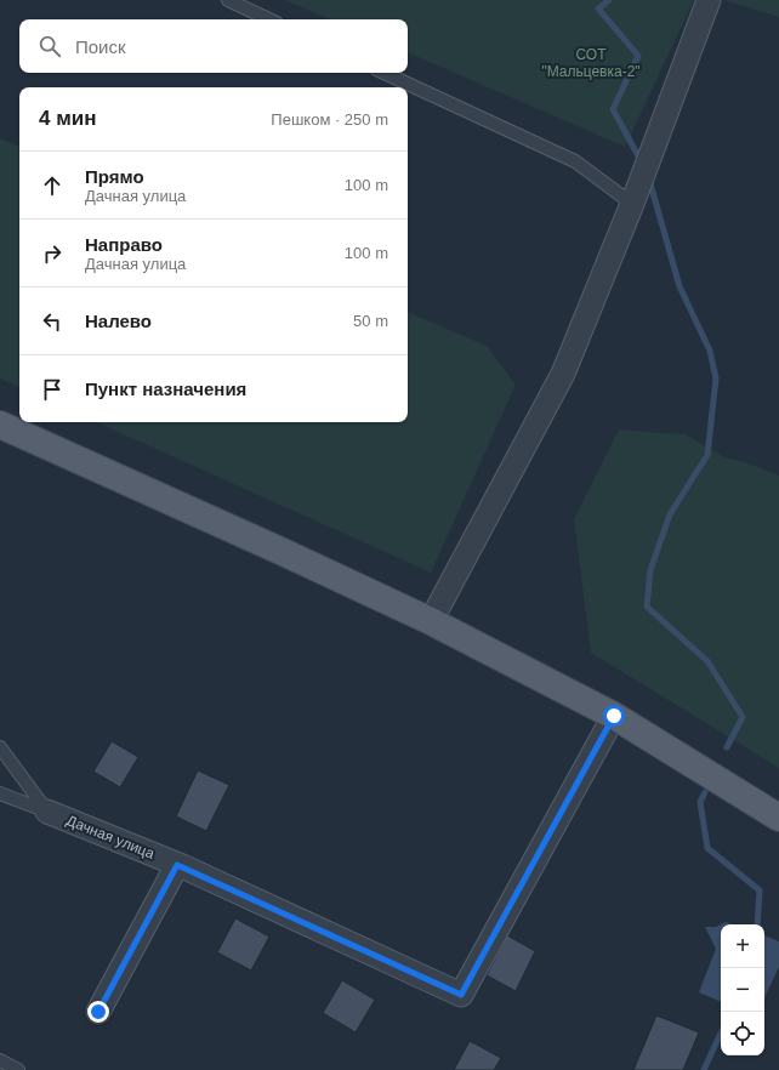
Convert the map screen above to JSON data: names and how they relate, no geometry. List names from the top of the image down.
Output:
{
  "streets": {
    "street": ["Дачная улица"]
  },
  "parks": ["СОТ \"Мальцевка-2\""],
  "page": {
    "search": "Поиск",
    "heading": ["4 мин", "Пешком · 250 m"],
    "list": [
      ["Прямо", "Дачная улица", "100 m"],
      ["Направо", "Дачная улица", "100 m"],
      ["Налево", "50 m"],
      "Пункт назначения"
    ],
    "map_buttons": ["+", "−"]
  }
}
